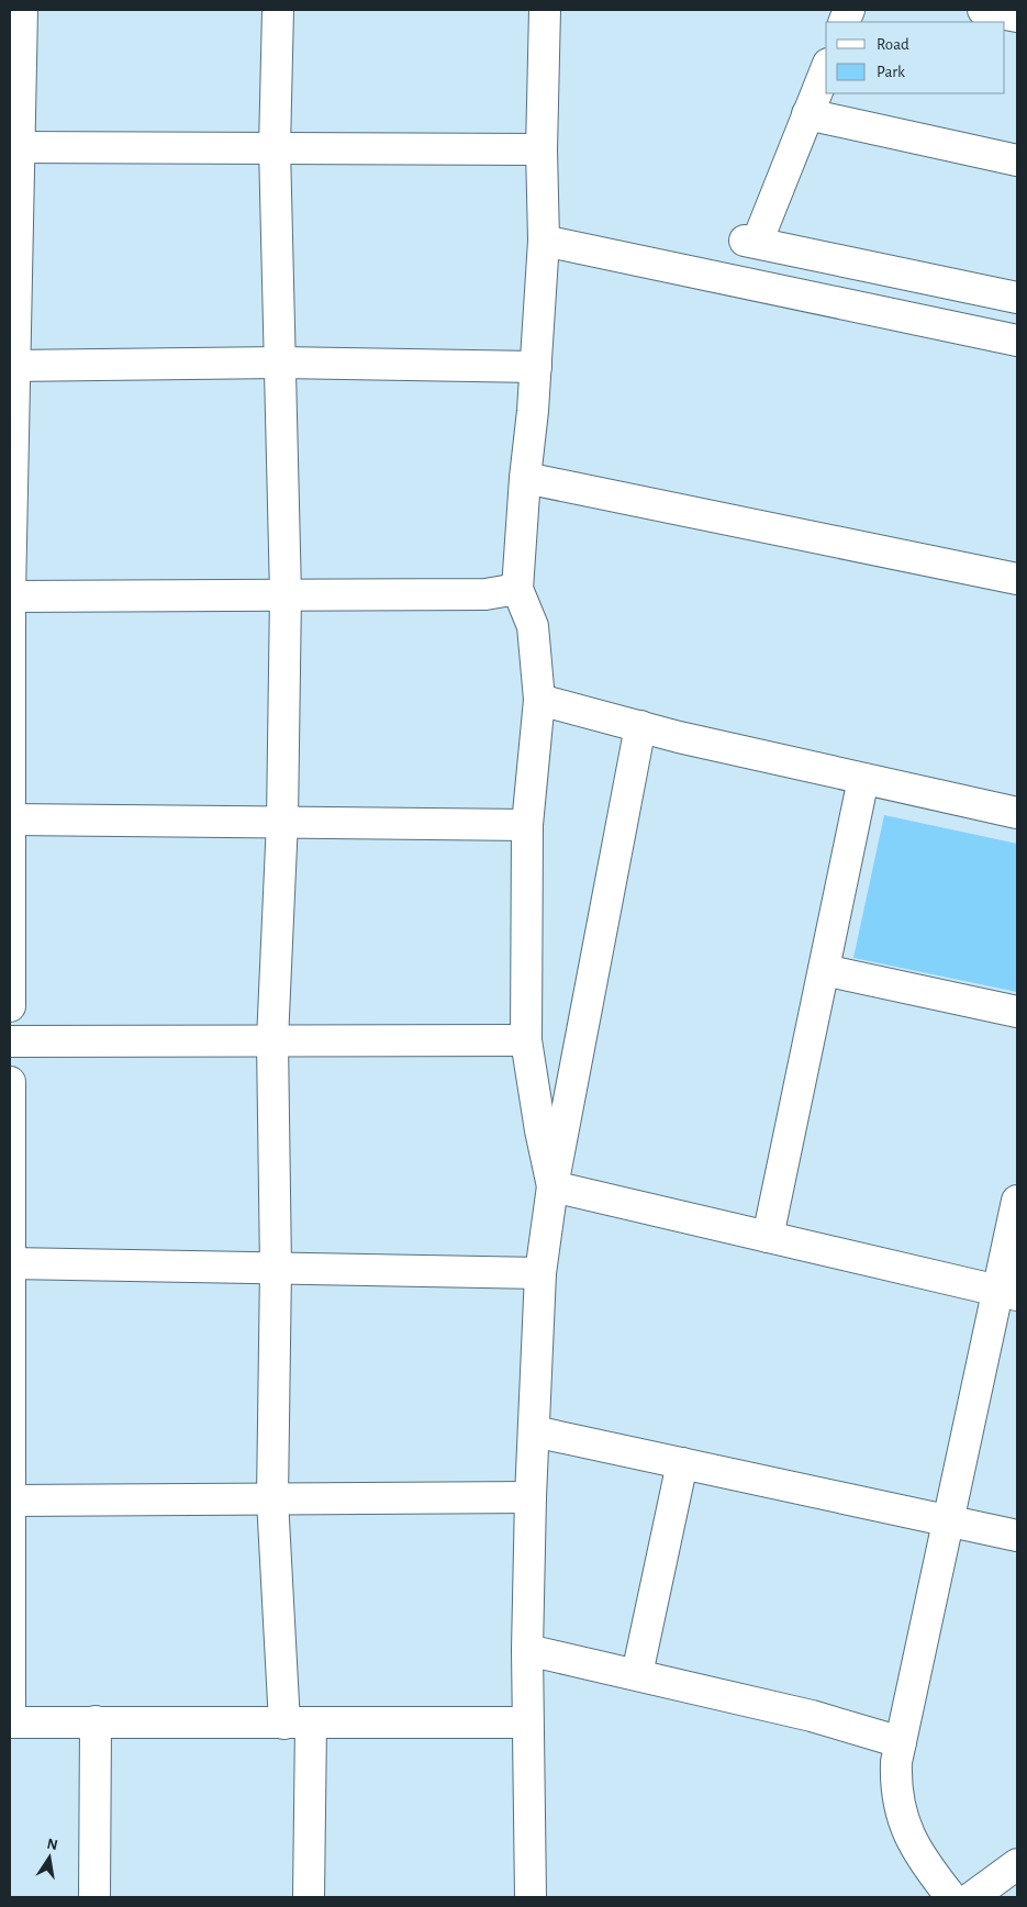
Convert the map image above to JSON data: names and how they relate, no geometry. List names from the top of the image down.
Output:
{
  "legend": ["Road", "Park"],
  "north": "top"
}
